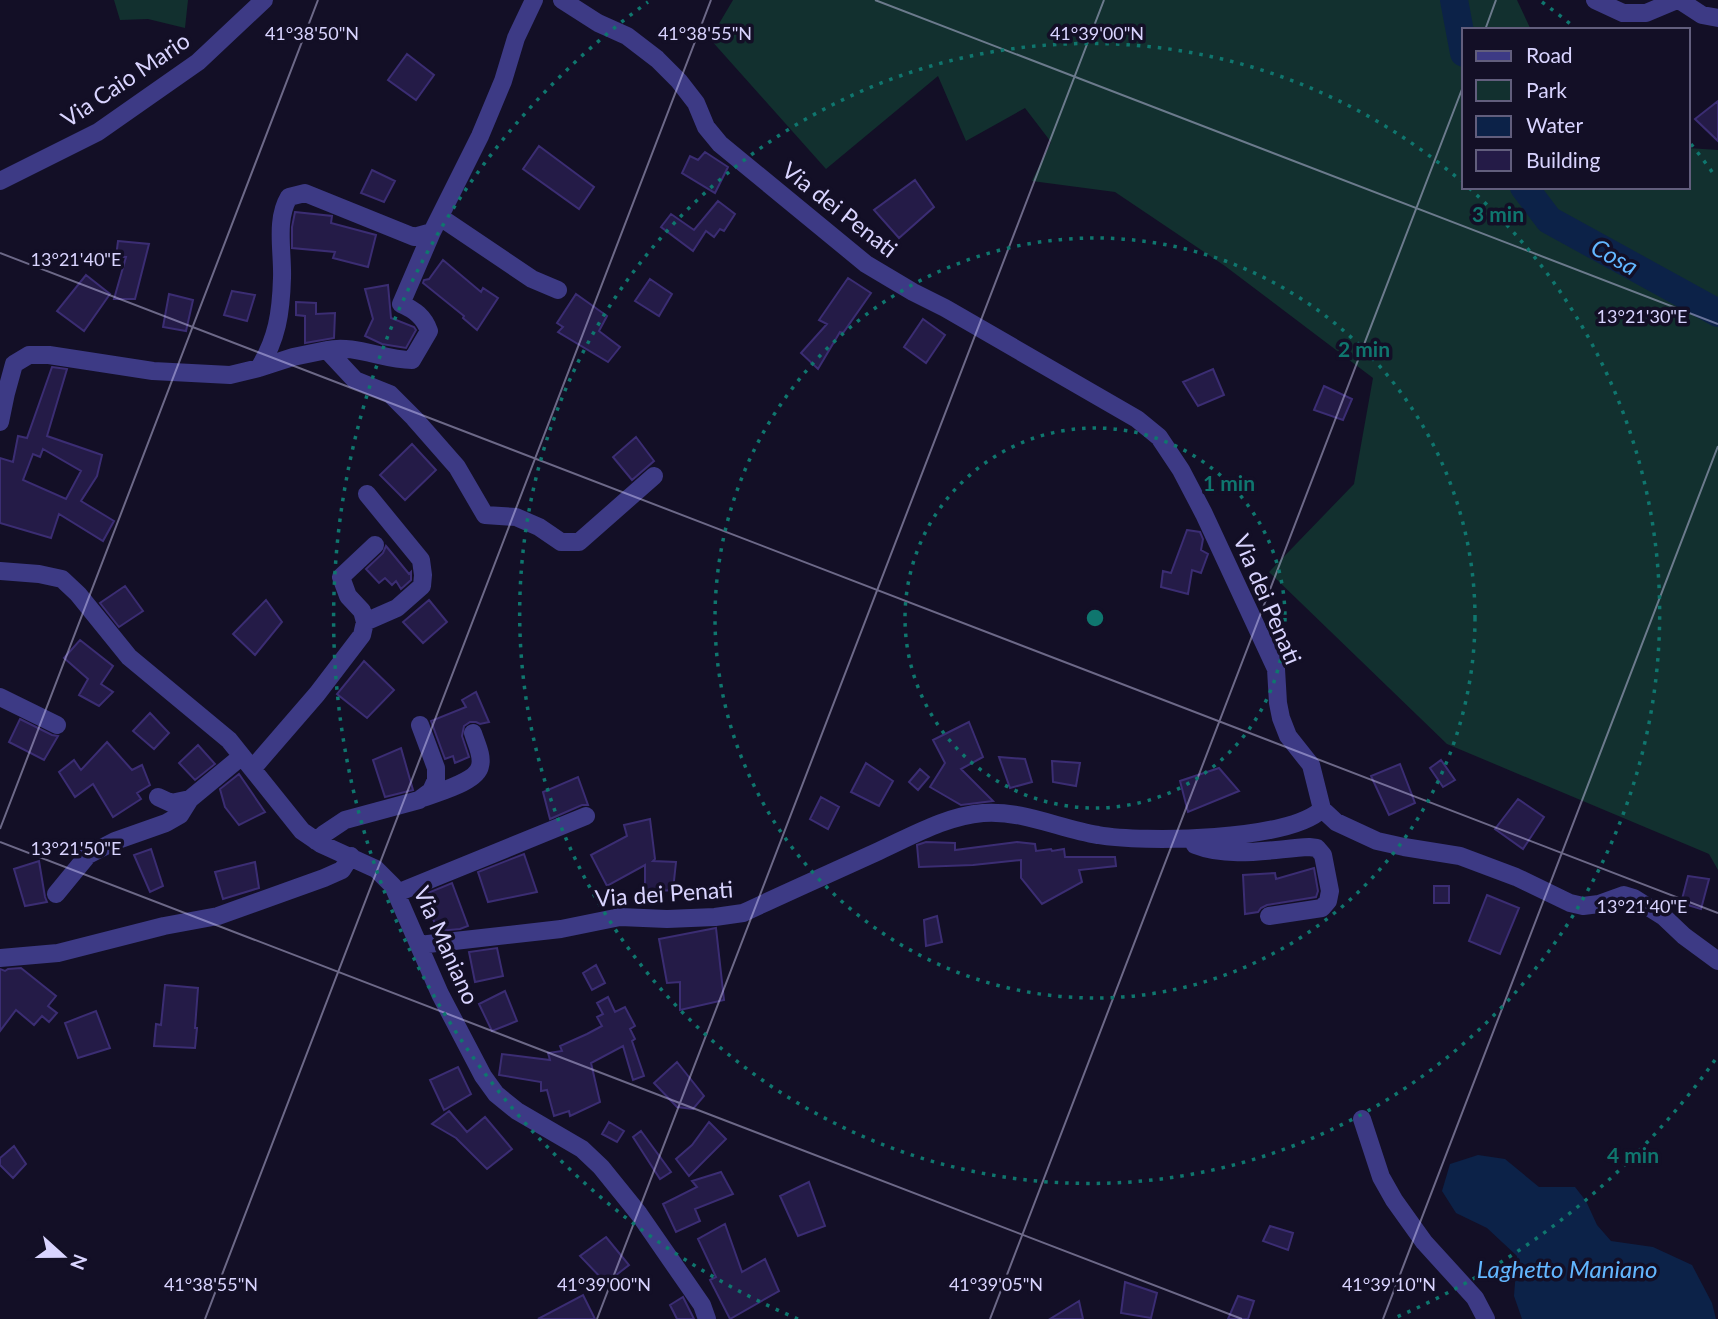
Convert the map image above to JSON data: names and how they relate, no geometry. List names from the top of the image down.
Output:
{
  "streets": {
    "street": ["Via Caio Mario", "Via dei Penati", "Via Maniano"]
  },
  "crossings": [
    ["Via dei Penati", "Via Maniano"]
  ],
  "water": ["Cosa", "Laghetto Maniano"],
  "legend": [
    "Road",
    "Park",
    "Water",
    "Building"
  ],
  "north": "right",
  "coordinates": [
    "41°38'55\"N",
    "41°38'50\"N",
    "41°39'00\"N",
    "13°21'40\"E",
    "13°21'30\"E",
    "13°21'50\"E",
    "41°39'05\"N",
    "41°39'10\"N"
  ],
  "rings": [
    "3 min",
    "2 min",
    "1 min",
    "4 min"
  ]
}
